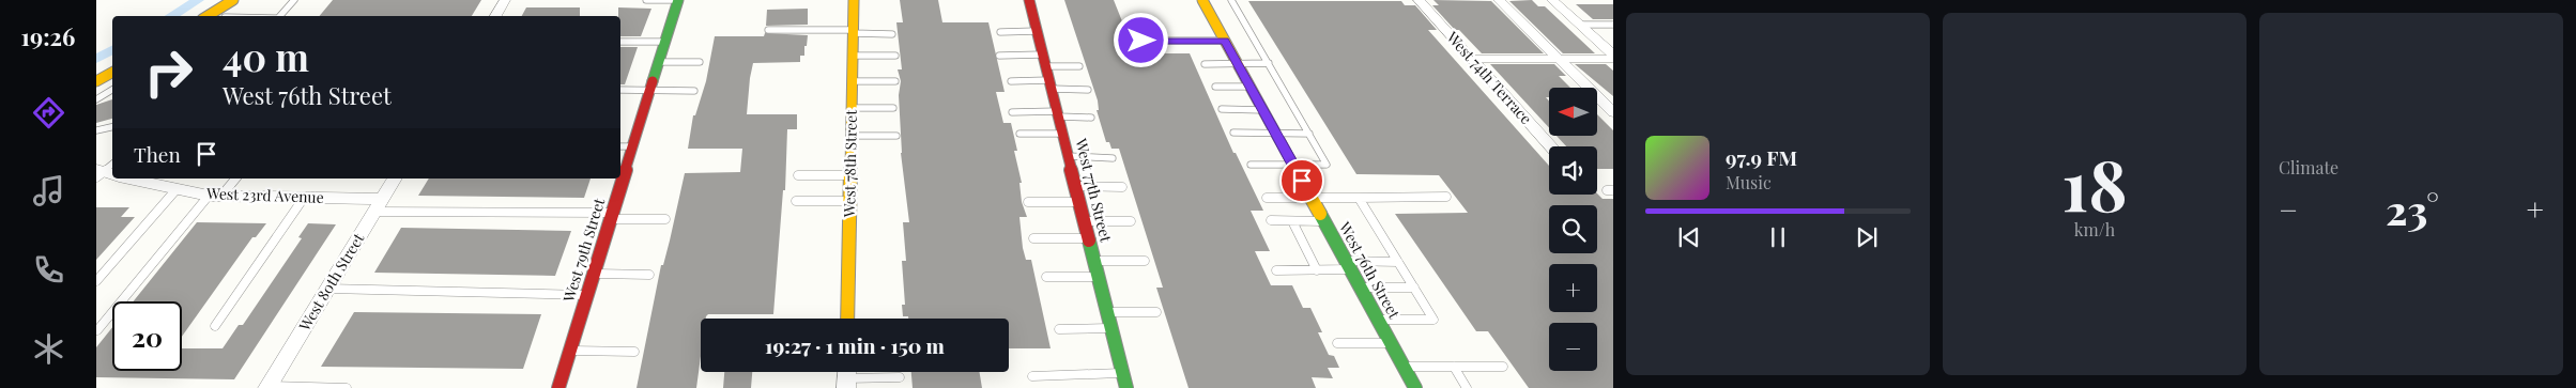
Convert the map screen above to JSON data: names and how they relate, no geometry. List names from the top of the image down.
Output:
{
  "streets": {
    "street": [
      "West 74th Terrace",
      "West 78th Street",
      "West 77th Street",
      "West 23rd Avenue",
      "West 79th Street",
      "West 76th Street",
      "West 80th Street"
    ]
  },
  "crossings": [
    ["West 23rd Avenue", "West 80th Street"]
  ],
  "north": "left",
  "page": {
    "tabs": "19:26",
    "tile": [
      ["18", "km/h"],
      "Climate"
    ],
    "turn": ["40 m", "West 76th Street"],
    "map_buttons": ["+", "−"],
    "then": "Then",
    "song": ["97.9 FM", "Music"],
    "heat": ["−", "23°", "+"],
    "limit": "20",
    "trip": "19:27 · 1 min · 150 m"
  }
}
